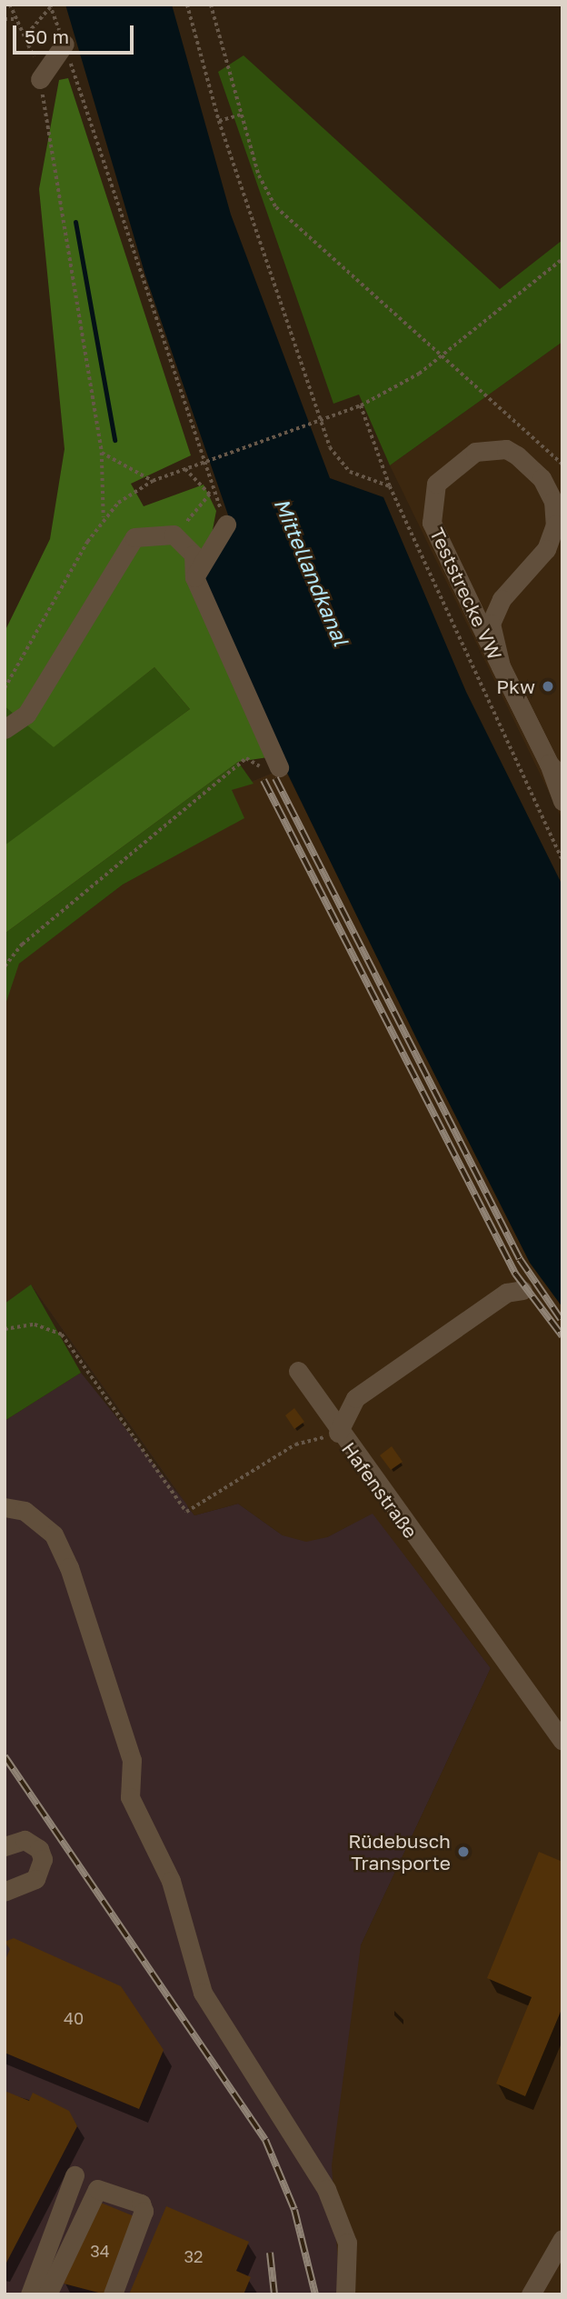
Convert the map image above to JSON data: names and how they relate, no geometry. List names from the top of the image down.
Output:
{
  "streets": {
    "street": ["Teststrecke VW", "Hafenstraße"]
  },
  "water": ["Mittellandkanal"],
  "places": ["Pkw", "Rüdebusch Transporte"],
  "house_numbers": ["40", "34", "32"],
  "scale_bar": "50 m"
}
